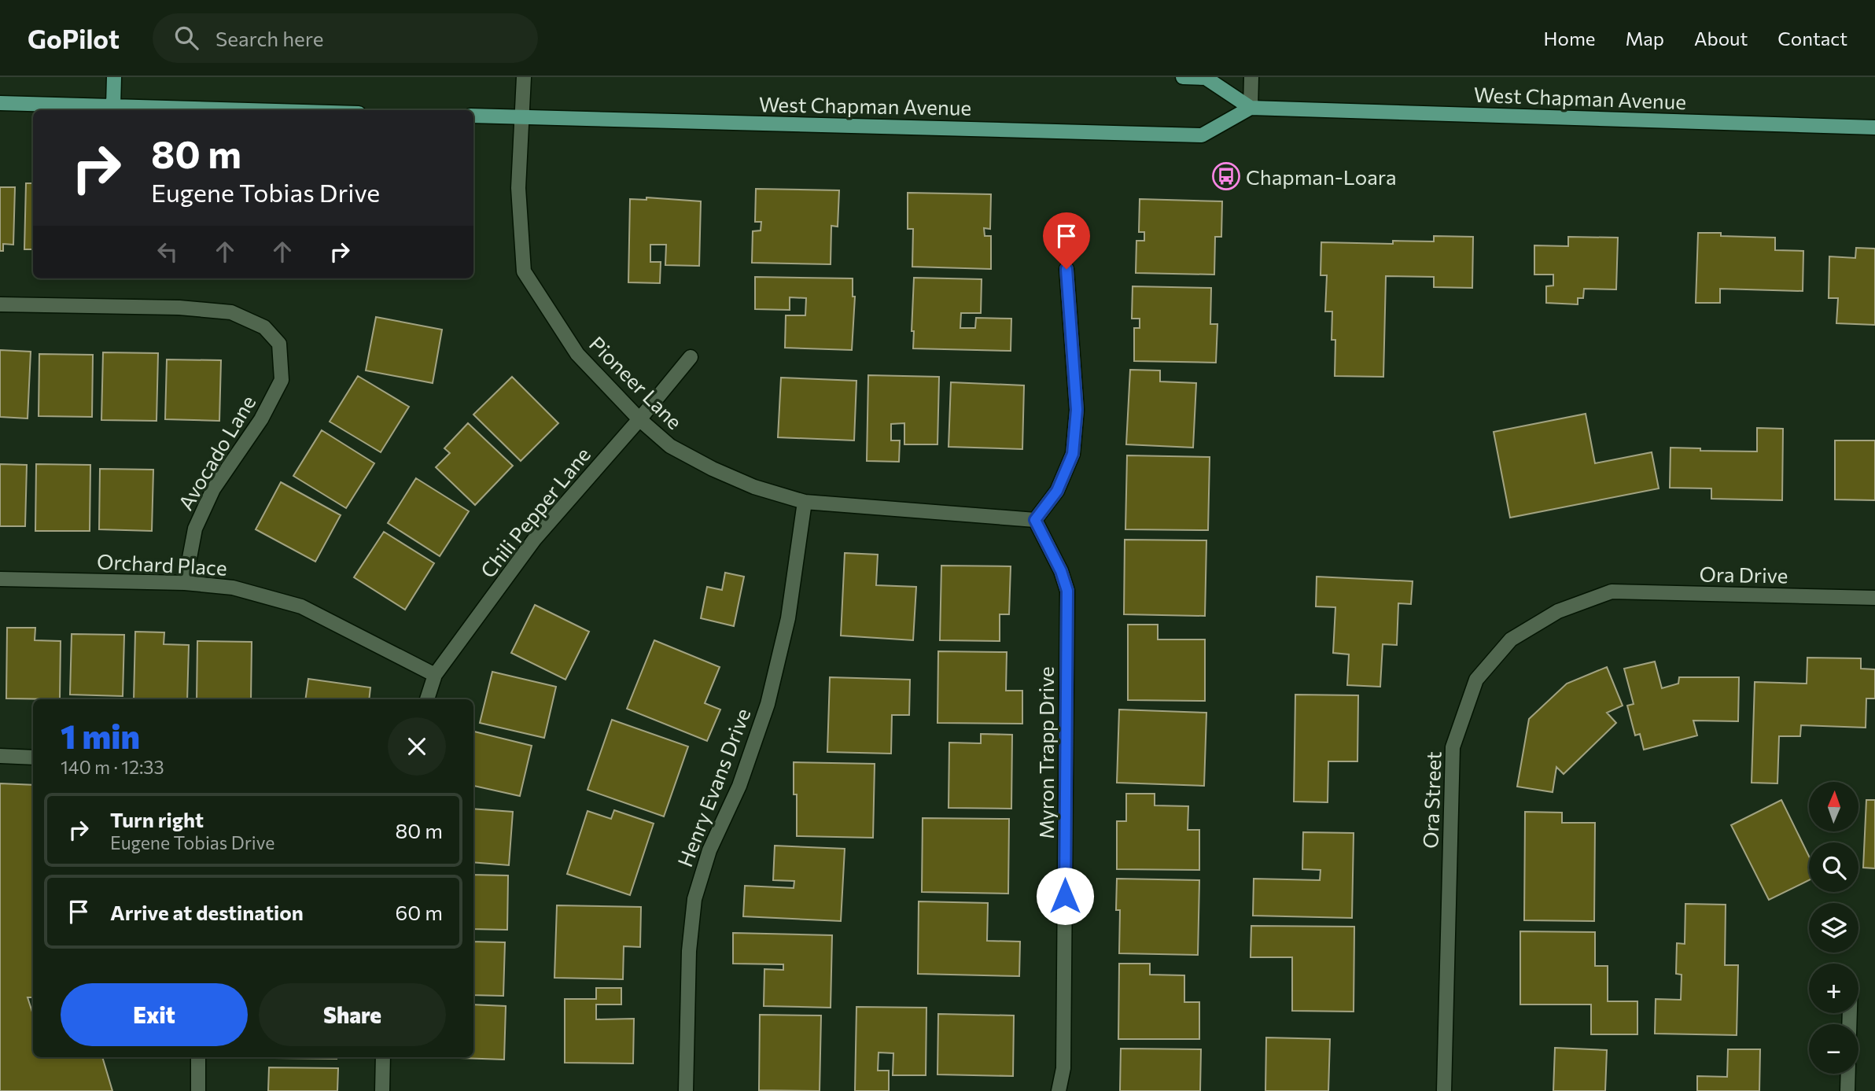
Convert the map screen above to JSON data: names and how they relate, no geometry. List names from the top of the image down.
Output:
{
  "streets": {
    "main road": ["West Chapman Avenue"],
    "street": [
      "Pioneer Lane",
      "Avocado Lane",
      "Chili Pepper Lane",
      "Orchard Place",
      "Ora Drive",
      "Myron Trapp Drive",
      "Henry Evans Drive",
      "Ora Street"
    ]
  },
  "crossings": [
    ["West Chapman Avenue", "Pioneer Lane"],
    ["Pioneer Lane", "Chili Pepper Lane"],
    ["Pioneer Lane", "Myron Trapp Drive"],
    ["Pioneer Lane", "Henry Evans Drive"],
    ["Avocado Lane", "Orchard Place"],
    ["Chili Pepper Lane", "Orchard Place"],
    ["Ora Drive", "Ora Street"]
  ],
  "places": {
    "bus stop": ["Chapman-Loara"]
  },
  "north": "top",
  "page": {
    "header": "GoPilot",
    "search": "Search here",
    "nav": [
      "Home",
      "Map",
      "About",
      "Contact"
    ],
    "turn": ["80 m", "Eugene Tobias Drive"],
    "heading": ["1 min", "140 m · 12:33"],
    "map_buttons": ["+", "−"],
    "list": [
      {
        "name": "Turn right",
        "note": "Eugene Tobias Drive",
        "value": "80 m"
      },
      {
        "name": "Arrive at destination",
        "value": "60 m"
      }
    ],
    "buttons": ["Exit", "Share"]
  }
}
